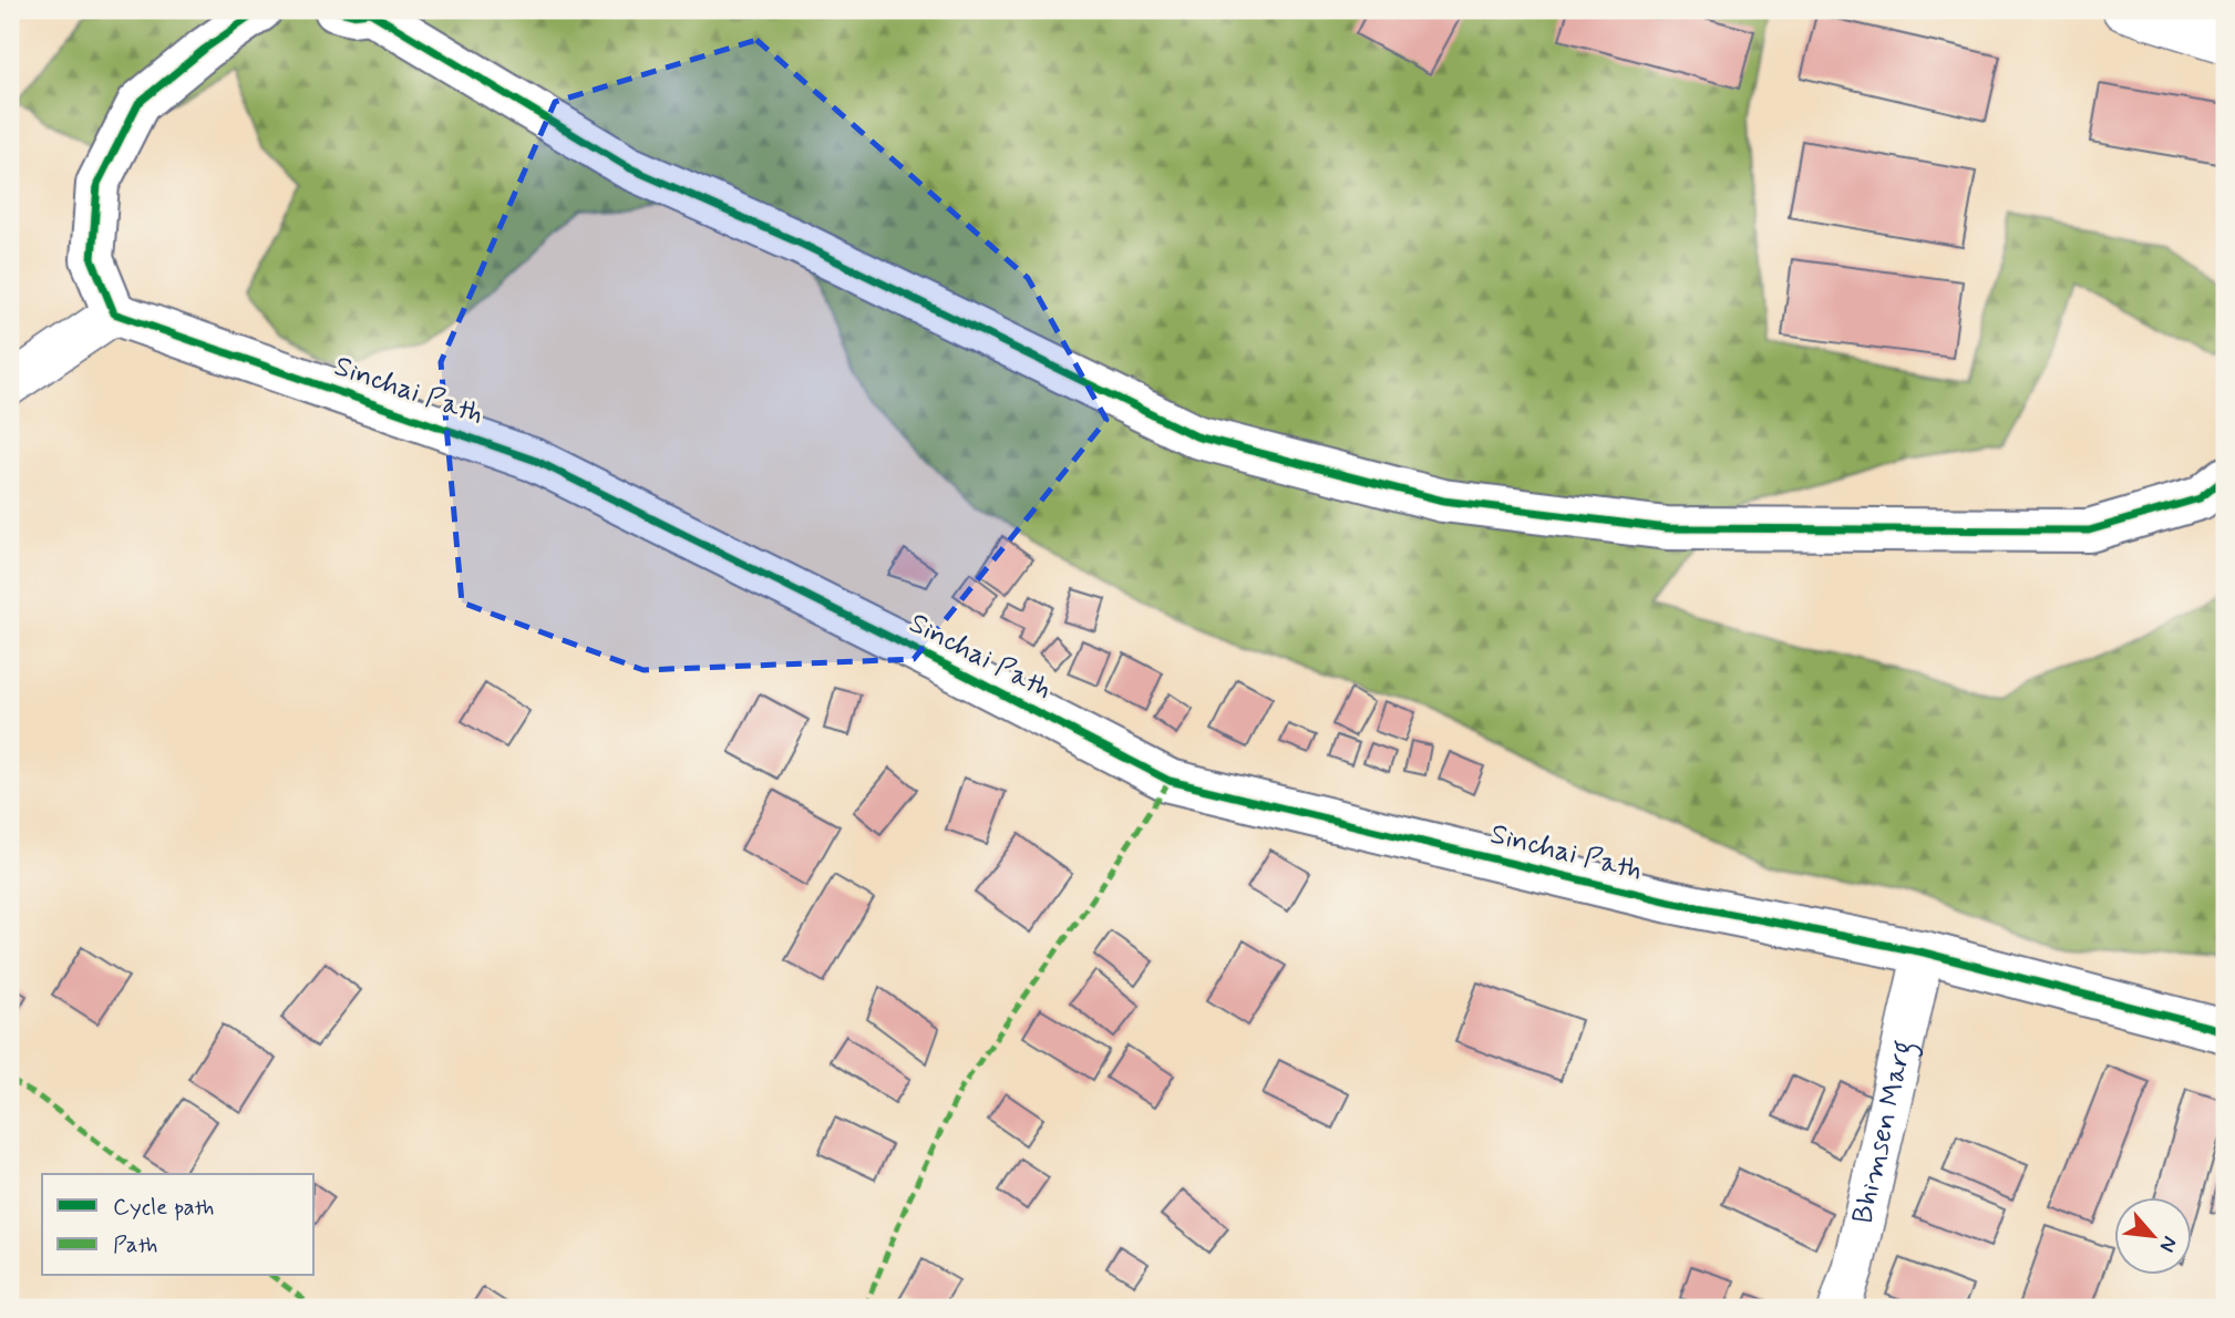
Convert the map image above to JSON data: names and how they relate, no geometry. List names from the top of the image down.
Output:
{
  "streets": {
    "street": ["Sinchai Path", "Bhimsen Marg"]
  },
  "crossings": [
    ["Sinchai Path", "Bhimsen Marg"]
  ],
  "legend": ["Cycle path", "Path"],
  "north": "bottom right"
}
